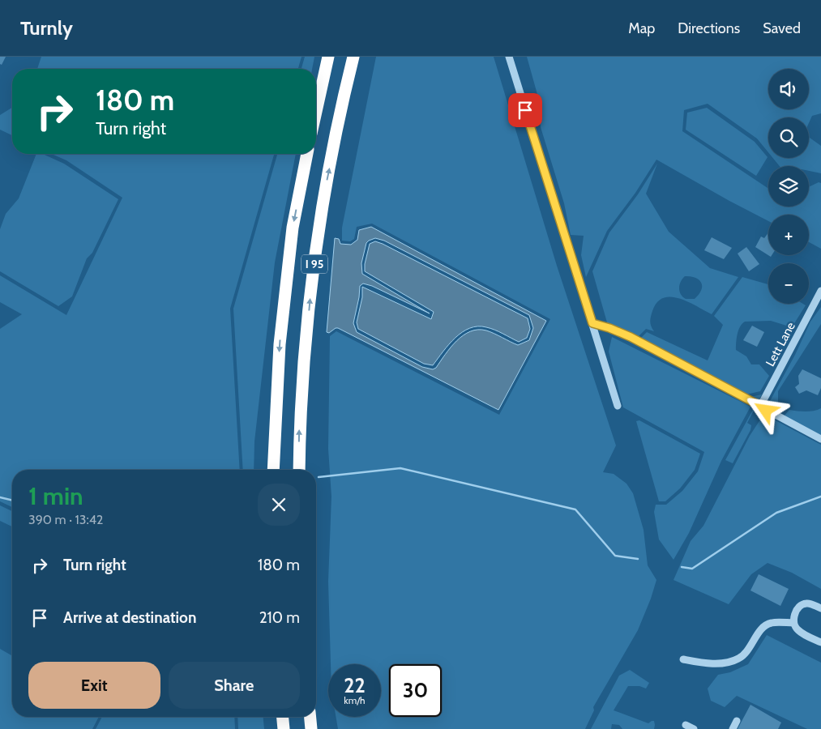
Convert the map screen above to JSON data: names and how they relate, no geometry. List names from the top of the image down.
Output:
{
  "streets": {
    "highway": ["I 95"],
    "street": ["Lett Lane"]
  },
  "page": {
    "header": "Turnly",
    "nav": ["Map", "Directions", "Saved"],
    "map_buttons": ["+", "−"],
    "turn": ["180 m", "Turn right"],
    "heading": ["1 min", "390 m · 13:42"],
    "list": [
      {
        "name": "Turn right",
        "value": "180 m"
      },
      {
        "name": "Arrive at destination",
        "value": "210 m"
      }
    ],
    "buttons": ["Exit", "Share"],
    "speed": "22 km/h",
    "limit": "30"
  }
}
